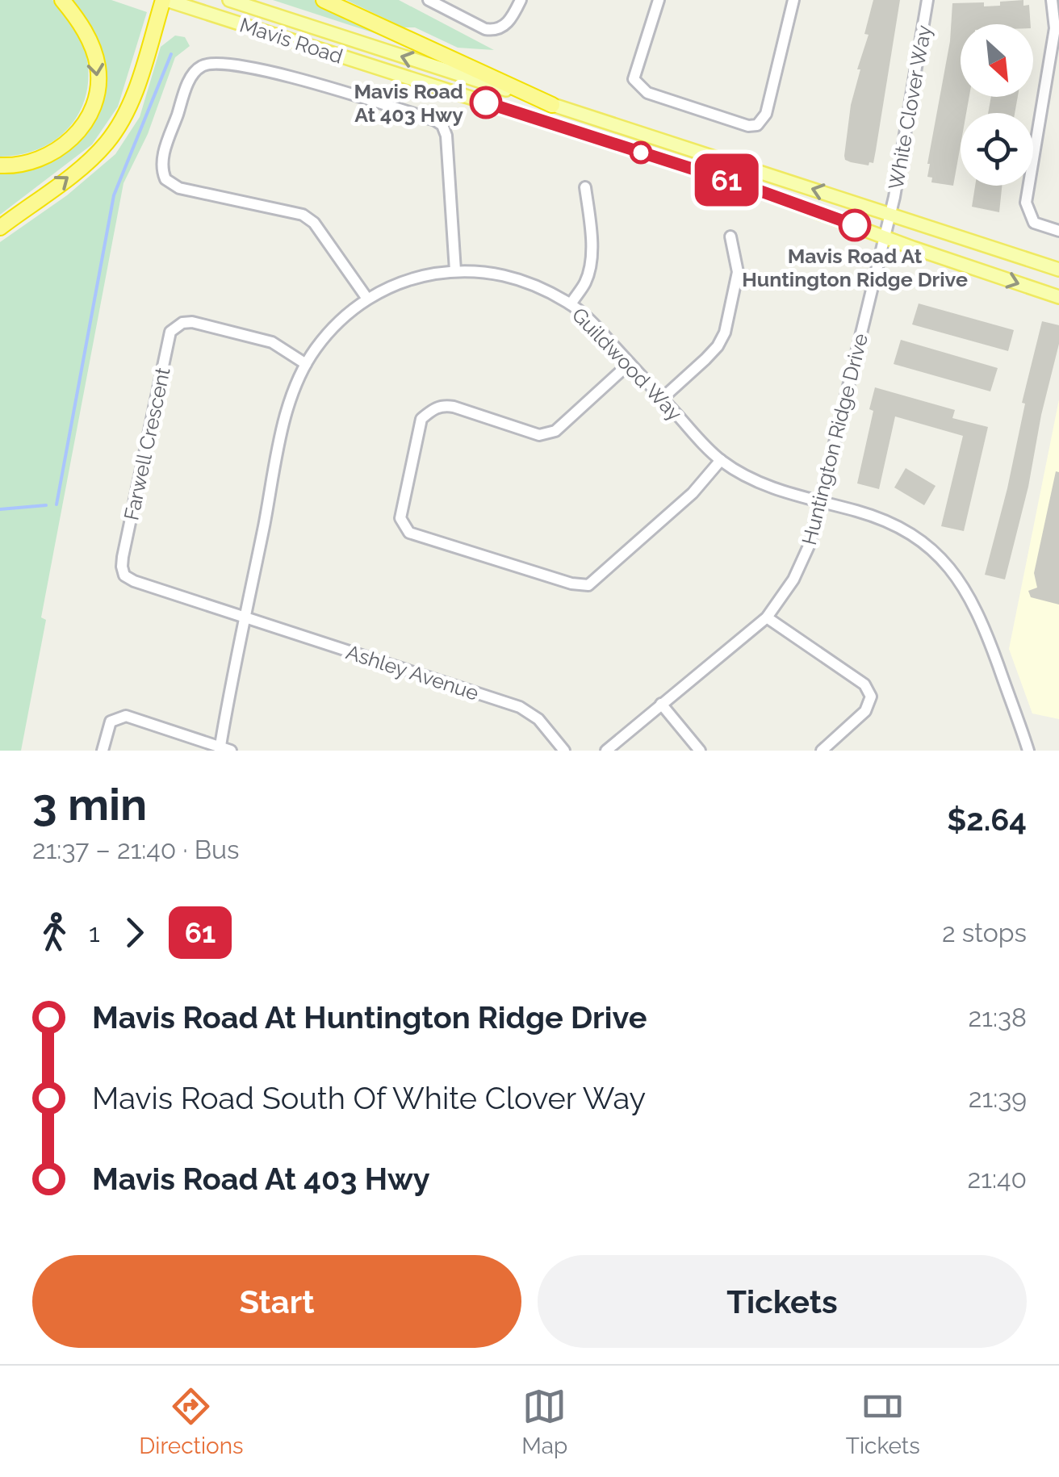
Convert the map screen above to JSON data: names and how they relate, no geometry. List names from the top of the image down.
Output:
{
  "streets": {
    "main road": ["Mavis Road"],
    "street": [
      "White Clover Way",
      "Guildwood Way",
      "Huntington Ridge Drive",
      "Farwell Crescent",
      "Ashley Avenue"
    ]
  },
  "crossings": [
    ["Mavis Road", "White Clover Way"],
    ["Mavis Road", "Huntington Ridge Drive"],
    ["White Clover Way", "Huntington Ridge Drive"],
    ["Guildwood Way", "Huntington Ridge Drive"],
    ["Guildwood Way", "Farwell Crescent"],
    ["Guildwood Way", "Ashley Avenue"],
    ["Farwell Crescent", "Ashley Avenue"]
  ],
  "places": ["Mavis Road At 403 Hwy", "Mavis Road At Huntington Ridge Drive"],
  "lines": ["bus line 61"],
  "north": "bottom right",
  "page": {
    "on_map": "61",
    "heading": ["3 min", "21:37 – 21:40 · Bus", "$2.64"],
    "legs": ["1", "61", "2 stops"],
    "list": [
      {
        "name": "Mavis Road At Huntington Ridge Drive",
        "value": "21:38"
      },
      {
        "name": "Mavis Road South Of White Clover Way",
        "value": "21:39"
      },
      {
        "name": "Mavis Road At 403 Hwy",
        "value": "21:40"
      }
    ],
    "buttons": ["Start", "Tickets"],
    "tabs": ["Directions", "Map", "Tickets"]
  }
}
